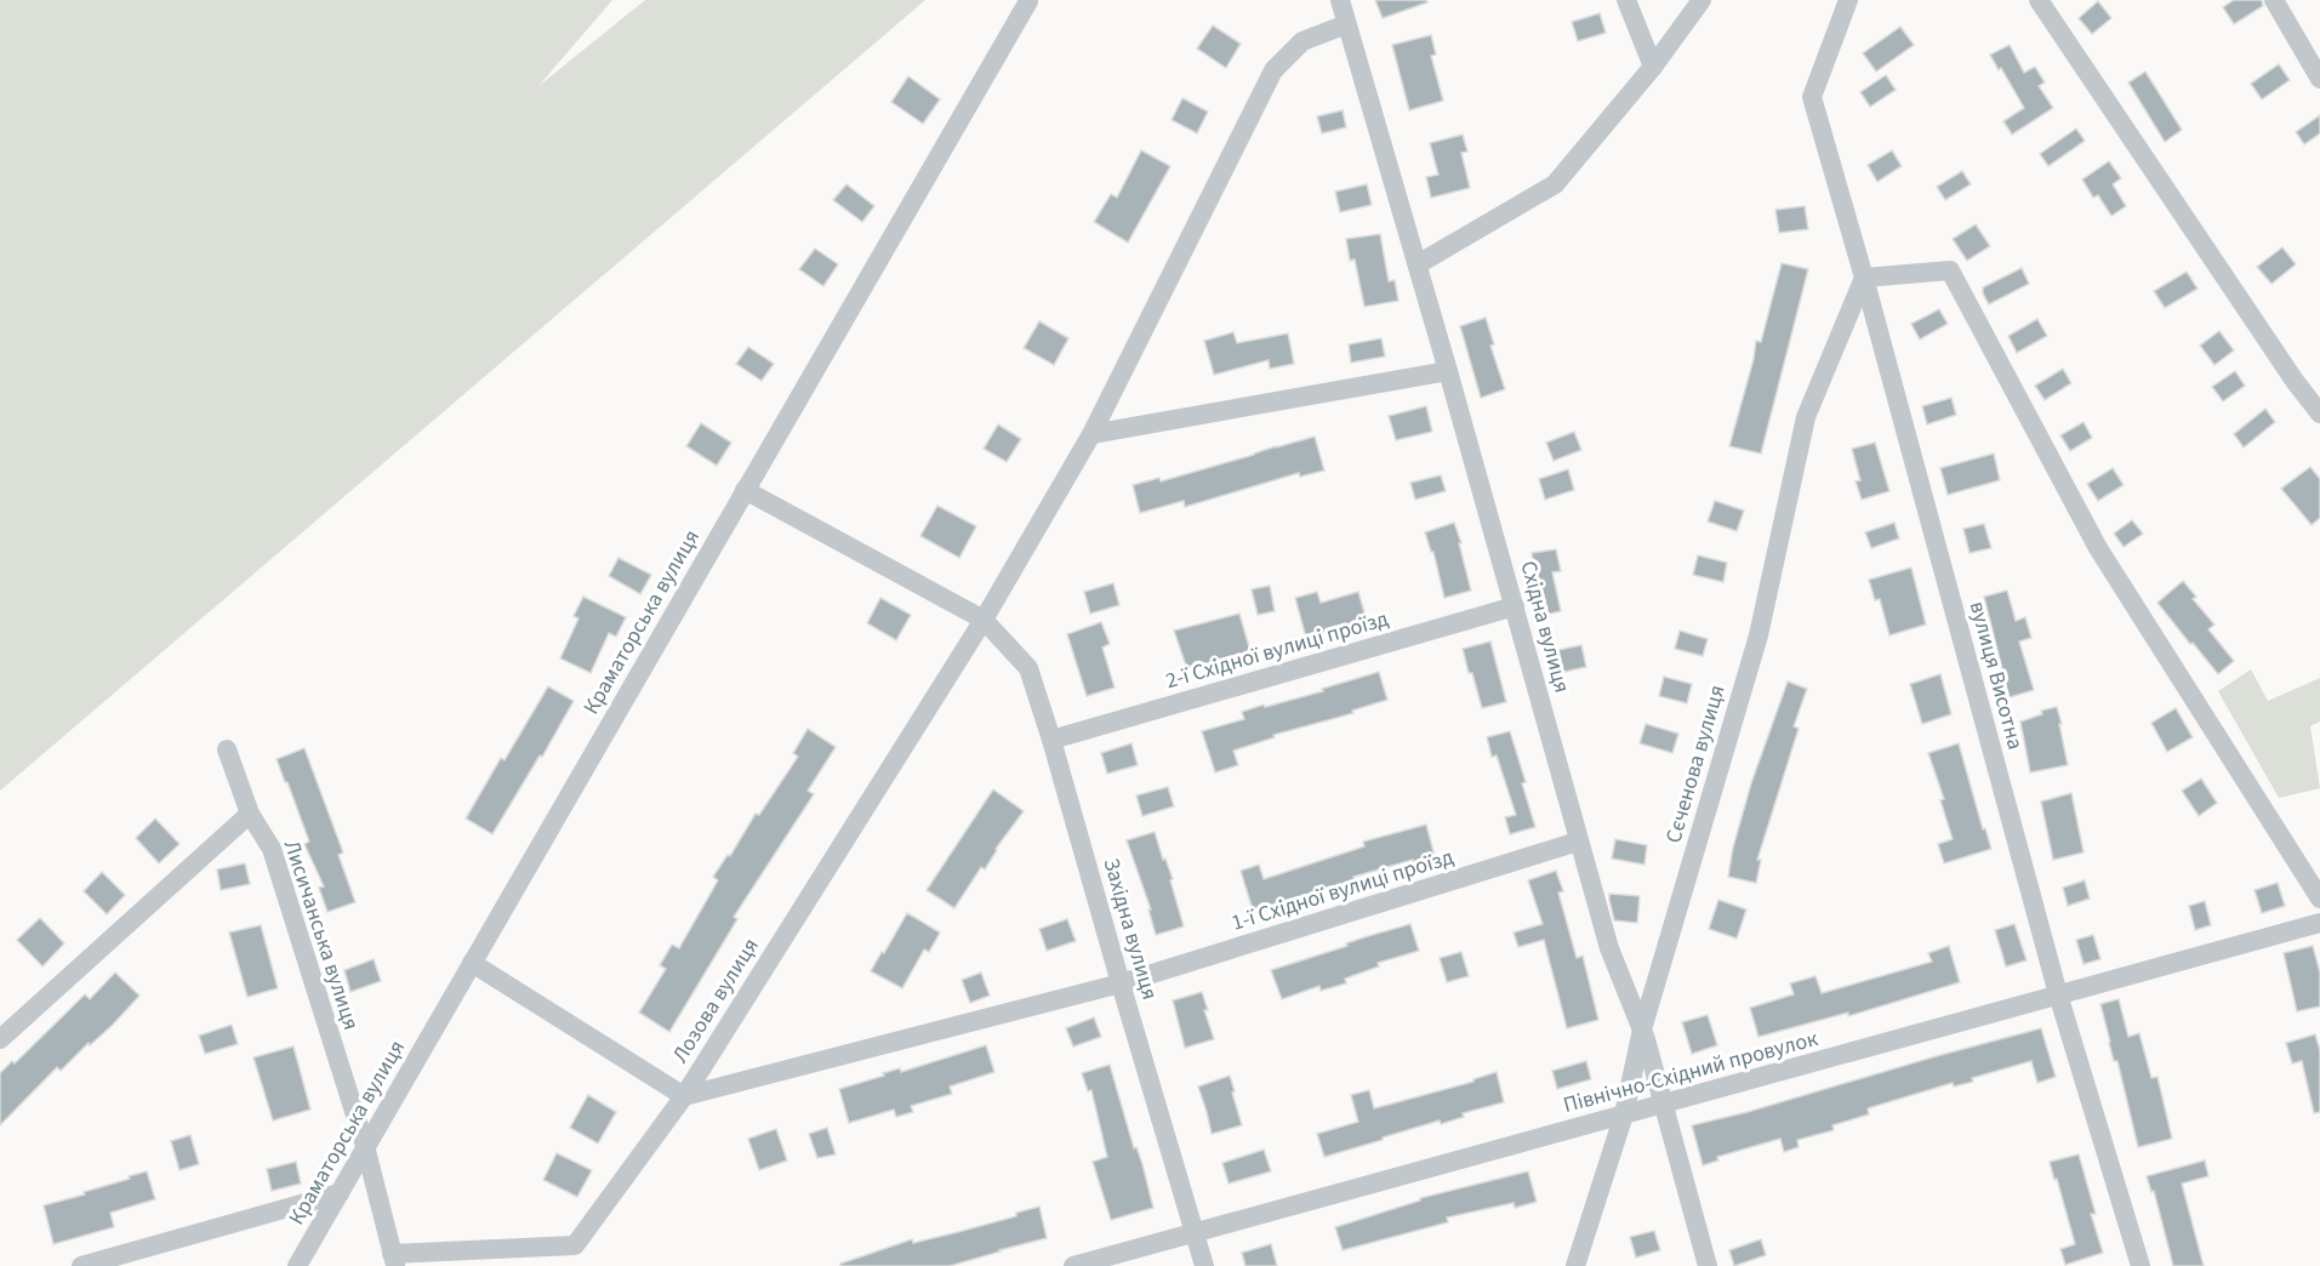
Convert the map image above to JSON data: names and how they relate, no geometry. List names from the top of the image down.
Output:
{
  "streets": {
    "street": [
      "Краматорська вулиця",
      "Східна вулиця",
      "2-ї Східної вулиці проїзд",
      "вулиця Висотна",
      "Сєченова вулиця",
      "1-ї Східної вулиці проїзд",
      "Західна вулиця",
      "Лисичанська вулиця",
      "Лозова вулиця",
      "Північно-Східний провулок"
    ]
  },
  "crossings": [
    ["Краматорська вулиця", "Західна вулиця"],
    ["Краматорська вулиця", "Лисичанська вулиця"],
    ["Східна вулиця", "2-ї Східної вулиці проїзд"],
    ["Східна вулиця", "Сєченова вулиця"],
    ["Східна вулиця", "1-ї Східної вулиці проїзд"],
    ["Східна вулиця", "Лозова вулиця"],
    ["Східна вулиця", "Північно-Східний провулок"],
    ["2-ї Східної вулиці проїзд", "Західна вулиця"],
    ["вулиця Висотна", "Сєченова вулиця"],
    ["вулиця Висотна", "Північно-Східний провулок"],
    ["Сєченова вулиця", "Північно-Східний провулок"],
    ["1-ї Східної вулиці проїзд", "Західна вулиця"],
    ["1-ї Східної вулиці проїзд", "Лозова вулиця"],
    ["Західна вулиця", "Лозова вулиця"],
    ["Західна вулиця", "Північно-Східний провулок"],
    ["Лисичанська вулиця", "Лозова вулиця"]
  ]
}
